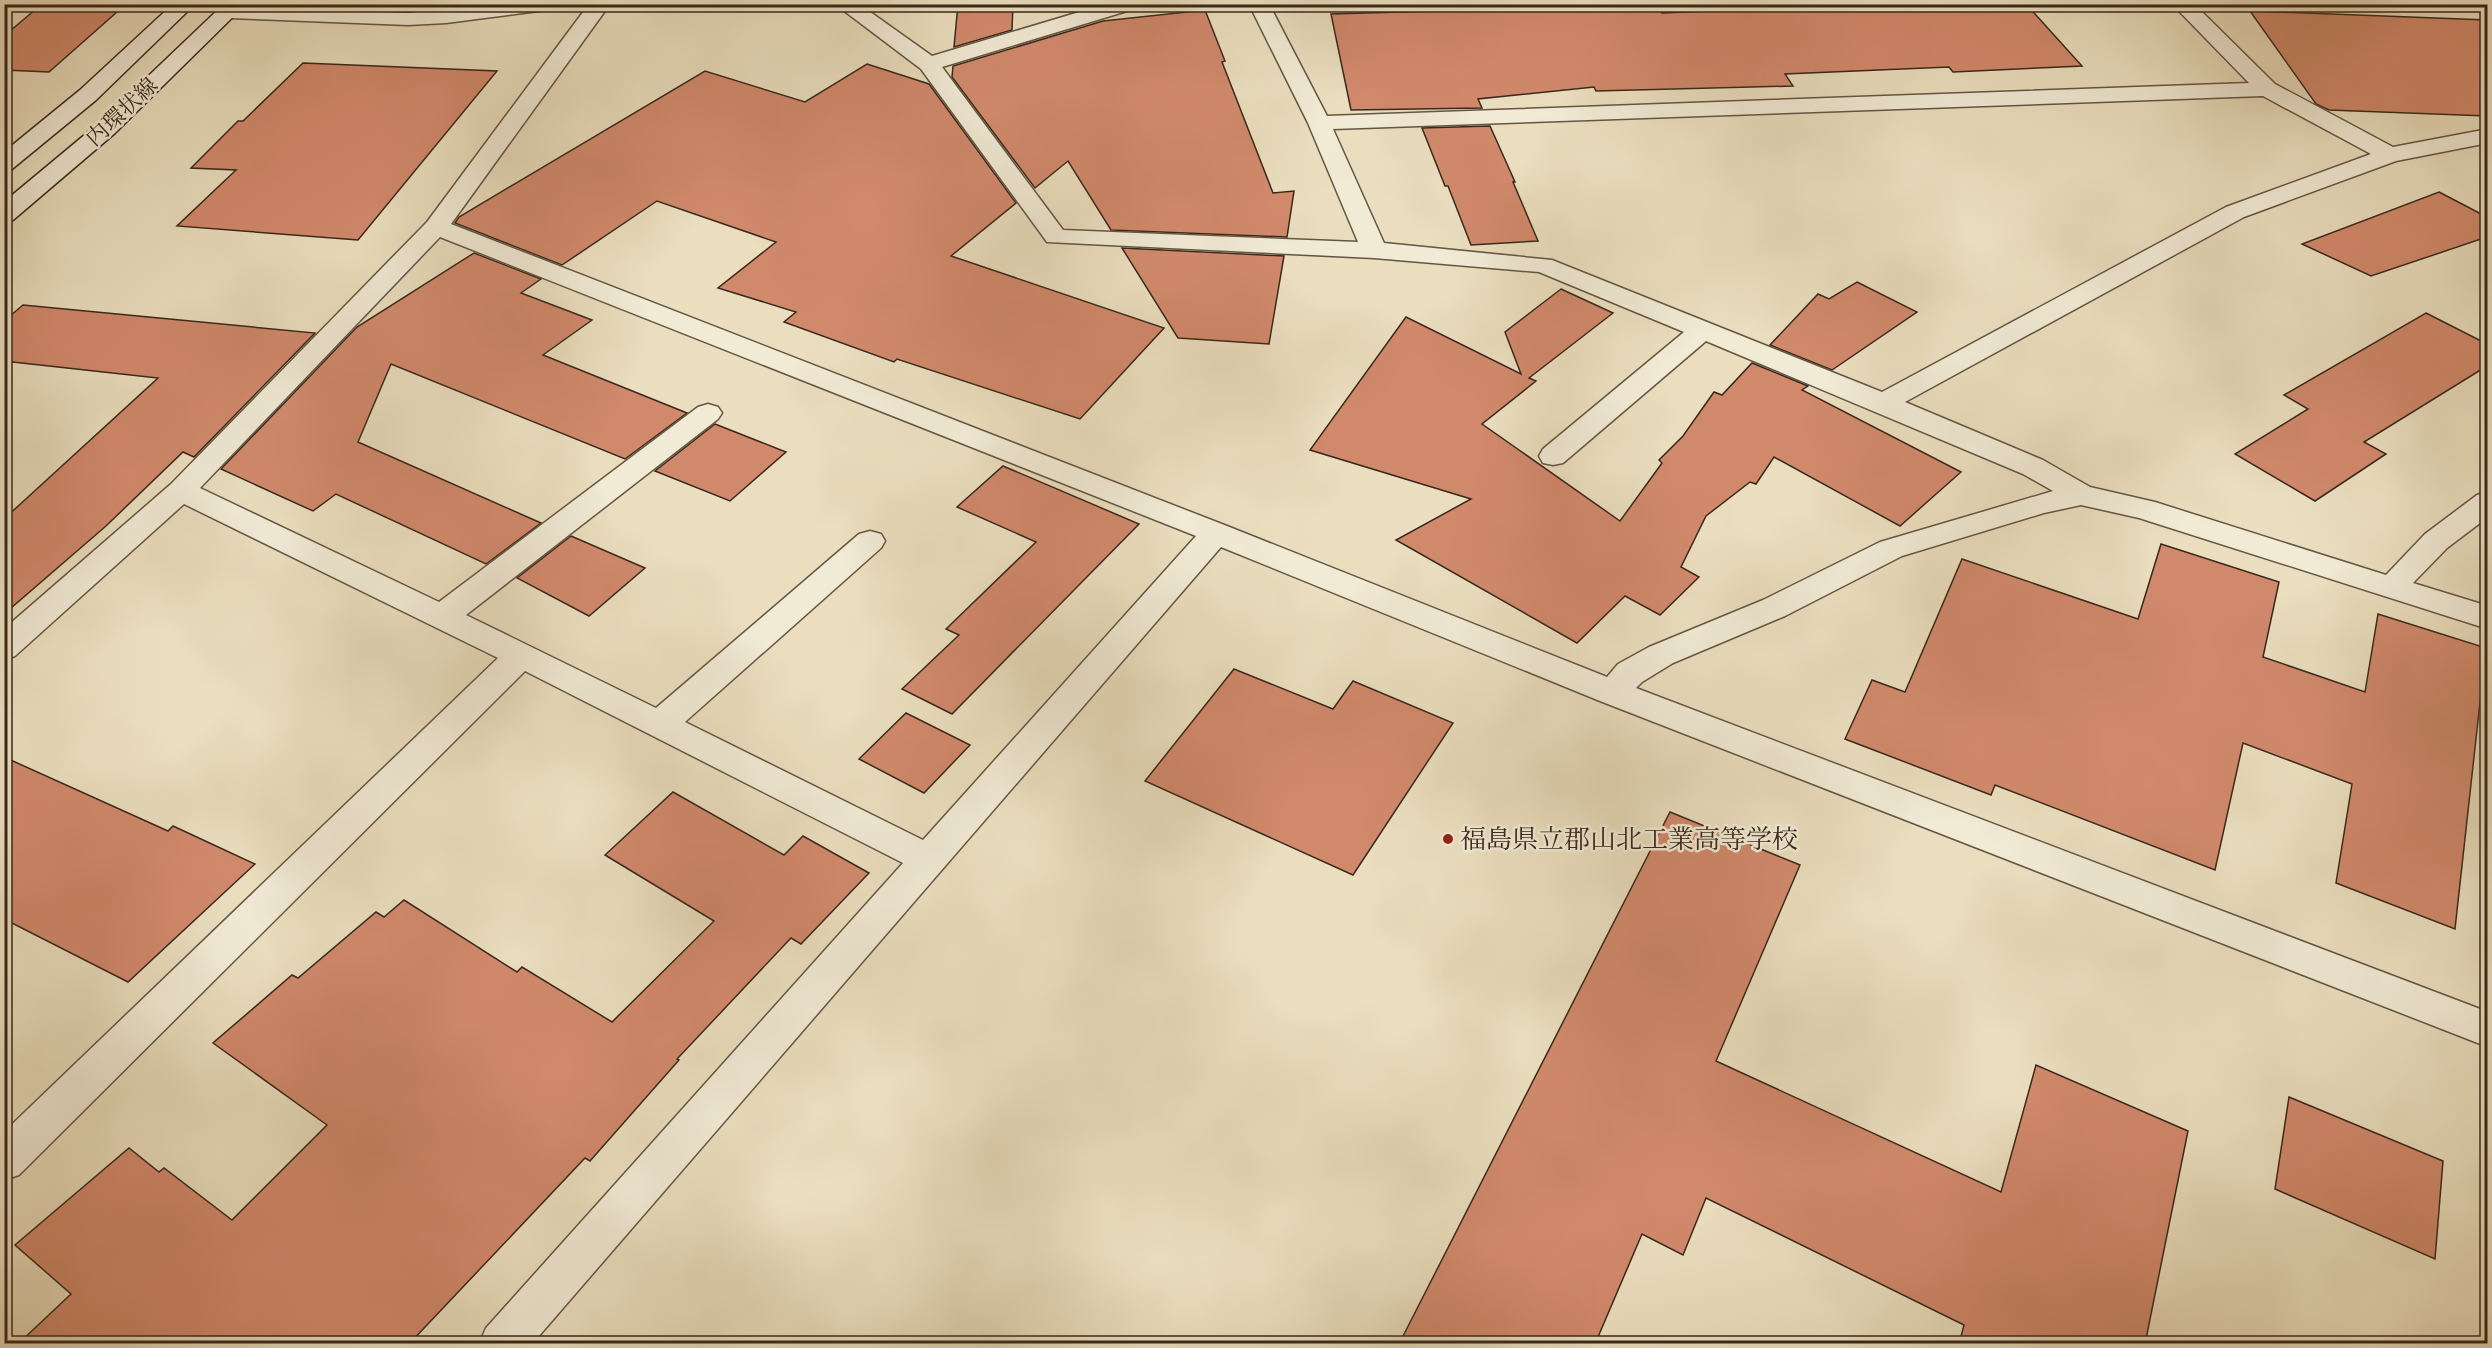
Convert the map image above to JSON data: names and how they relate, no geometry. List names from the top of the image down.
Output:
{
  "streets": {
    "street": ["内環状線"]
  },
  "places": ["福島県立郡山北工業高等学校"]
}
